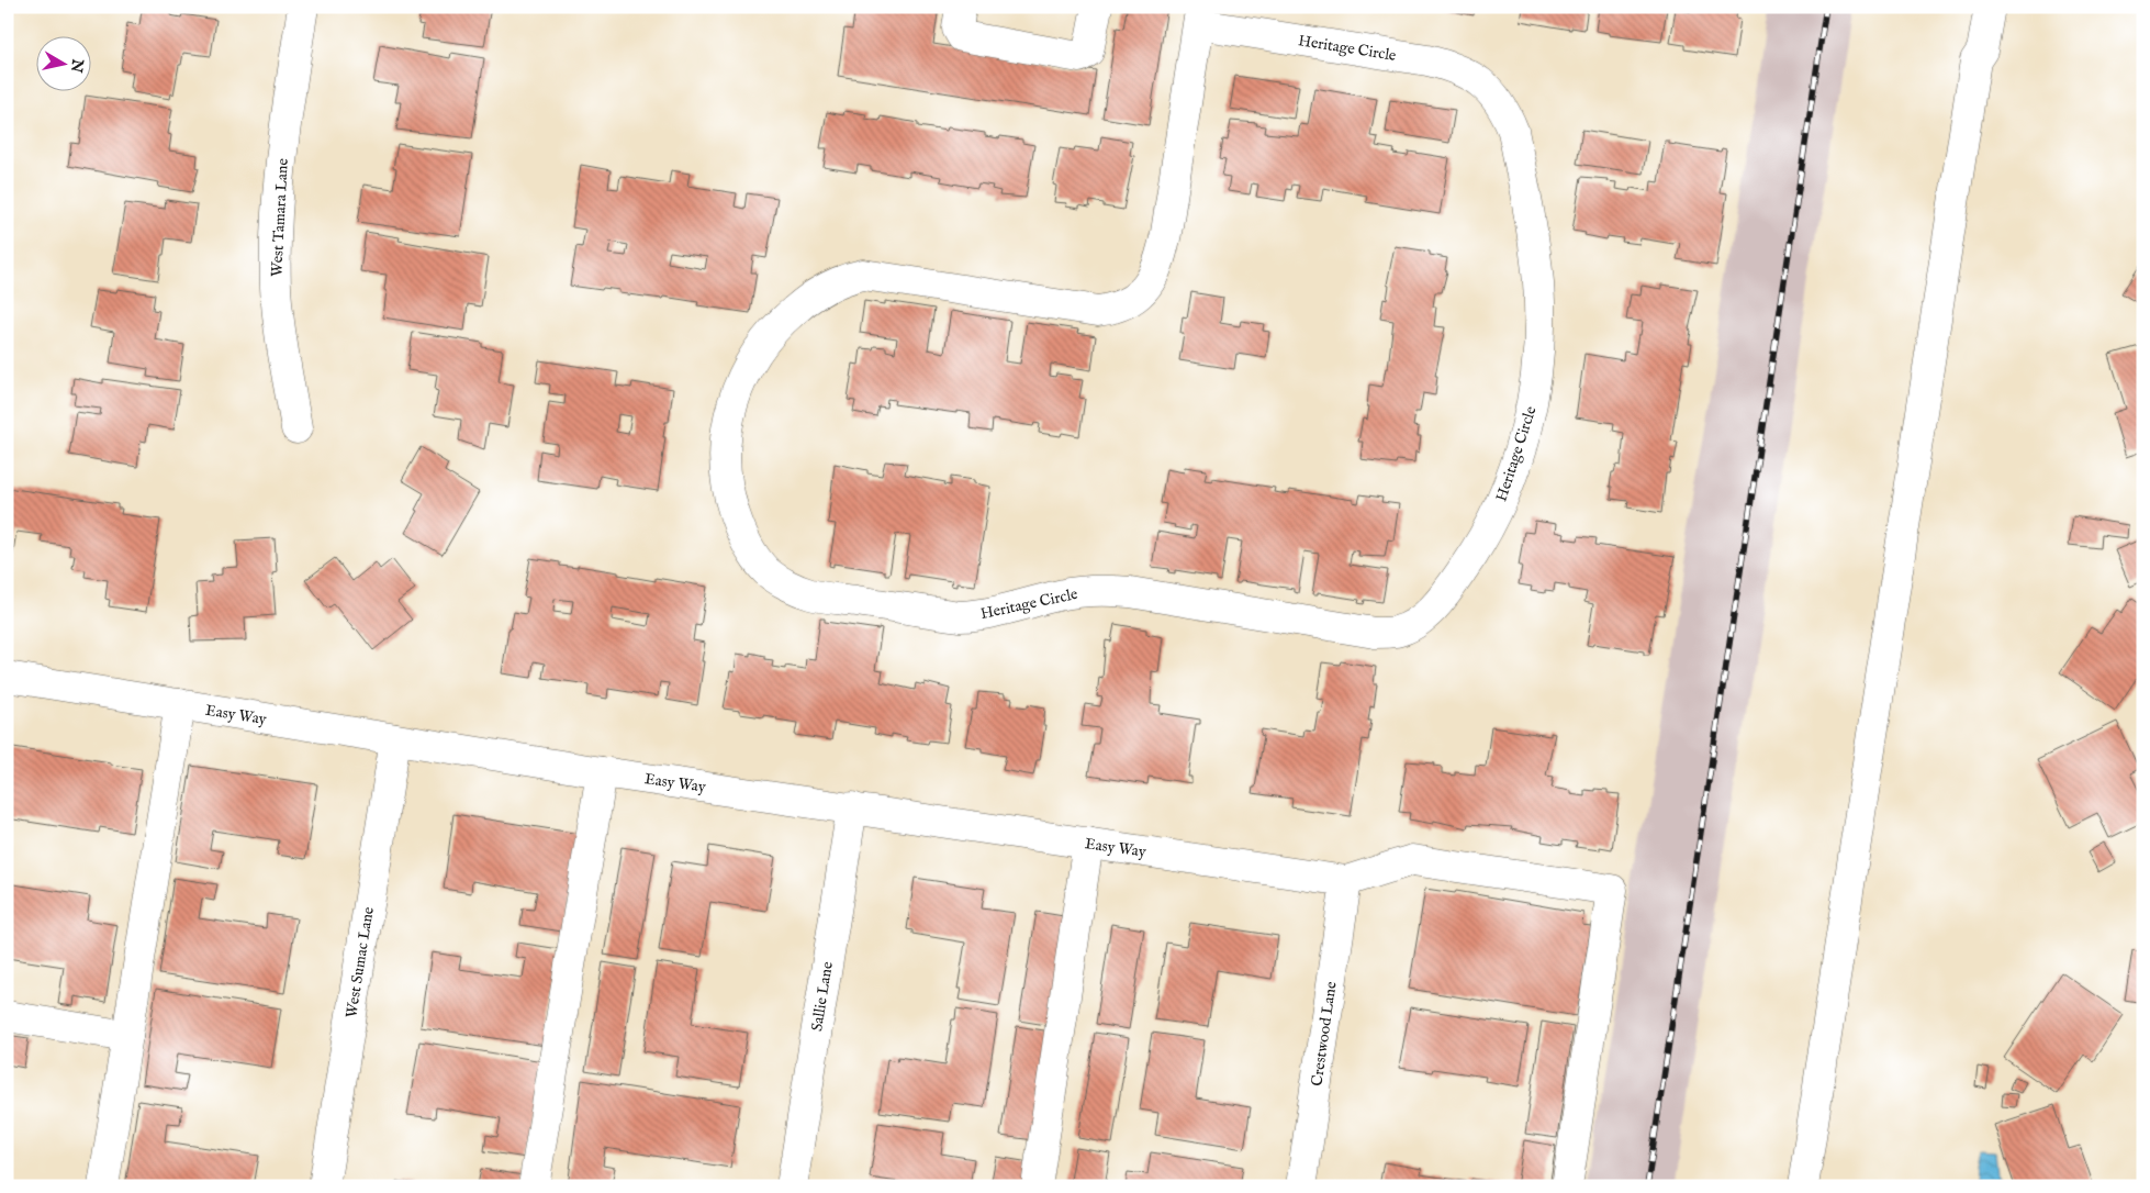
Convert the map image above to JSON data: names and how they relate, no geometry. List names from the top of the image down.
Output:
{
  "streets": {
    "street": [
      "Heritage Circle",
      "West Tamara Lane",
      "Easy Way",
      "West Sumac Lane",
      "Sallie Lane",
      "Crestwood Lane"
    ]
  },
  "crossings": [
    ["Easy Way", "West Sumac Lane"],
    ["Easy Way", "Sallie Lane"],
    ["Easy Way", "Crestwood Lane"]
  ],
  "north": "right"
}
